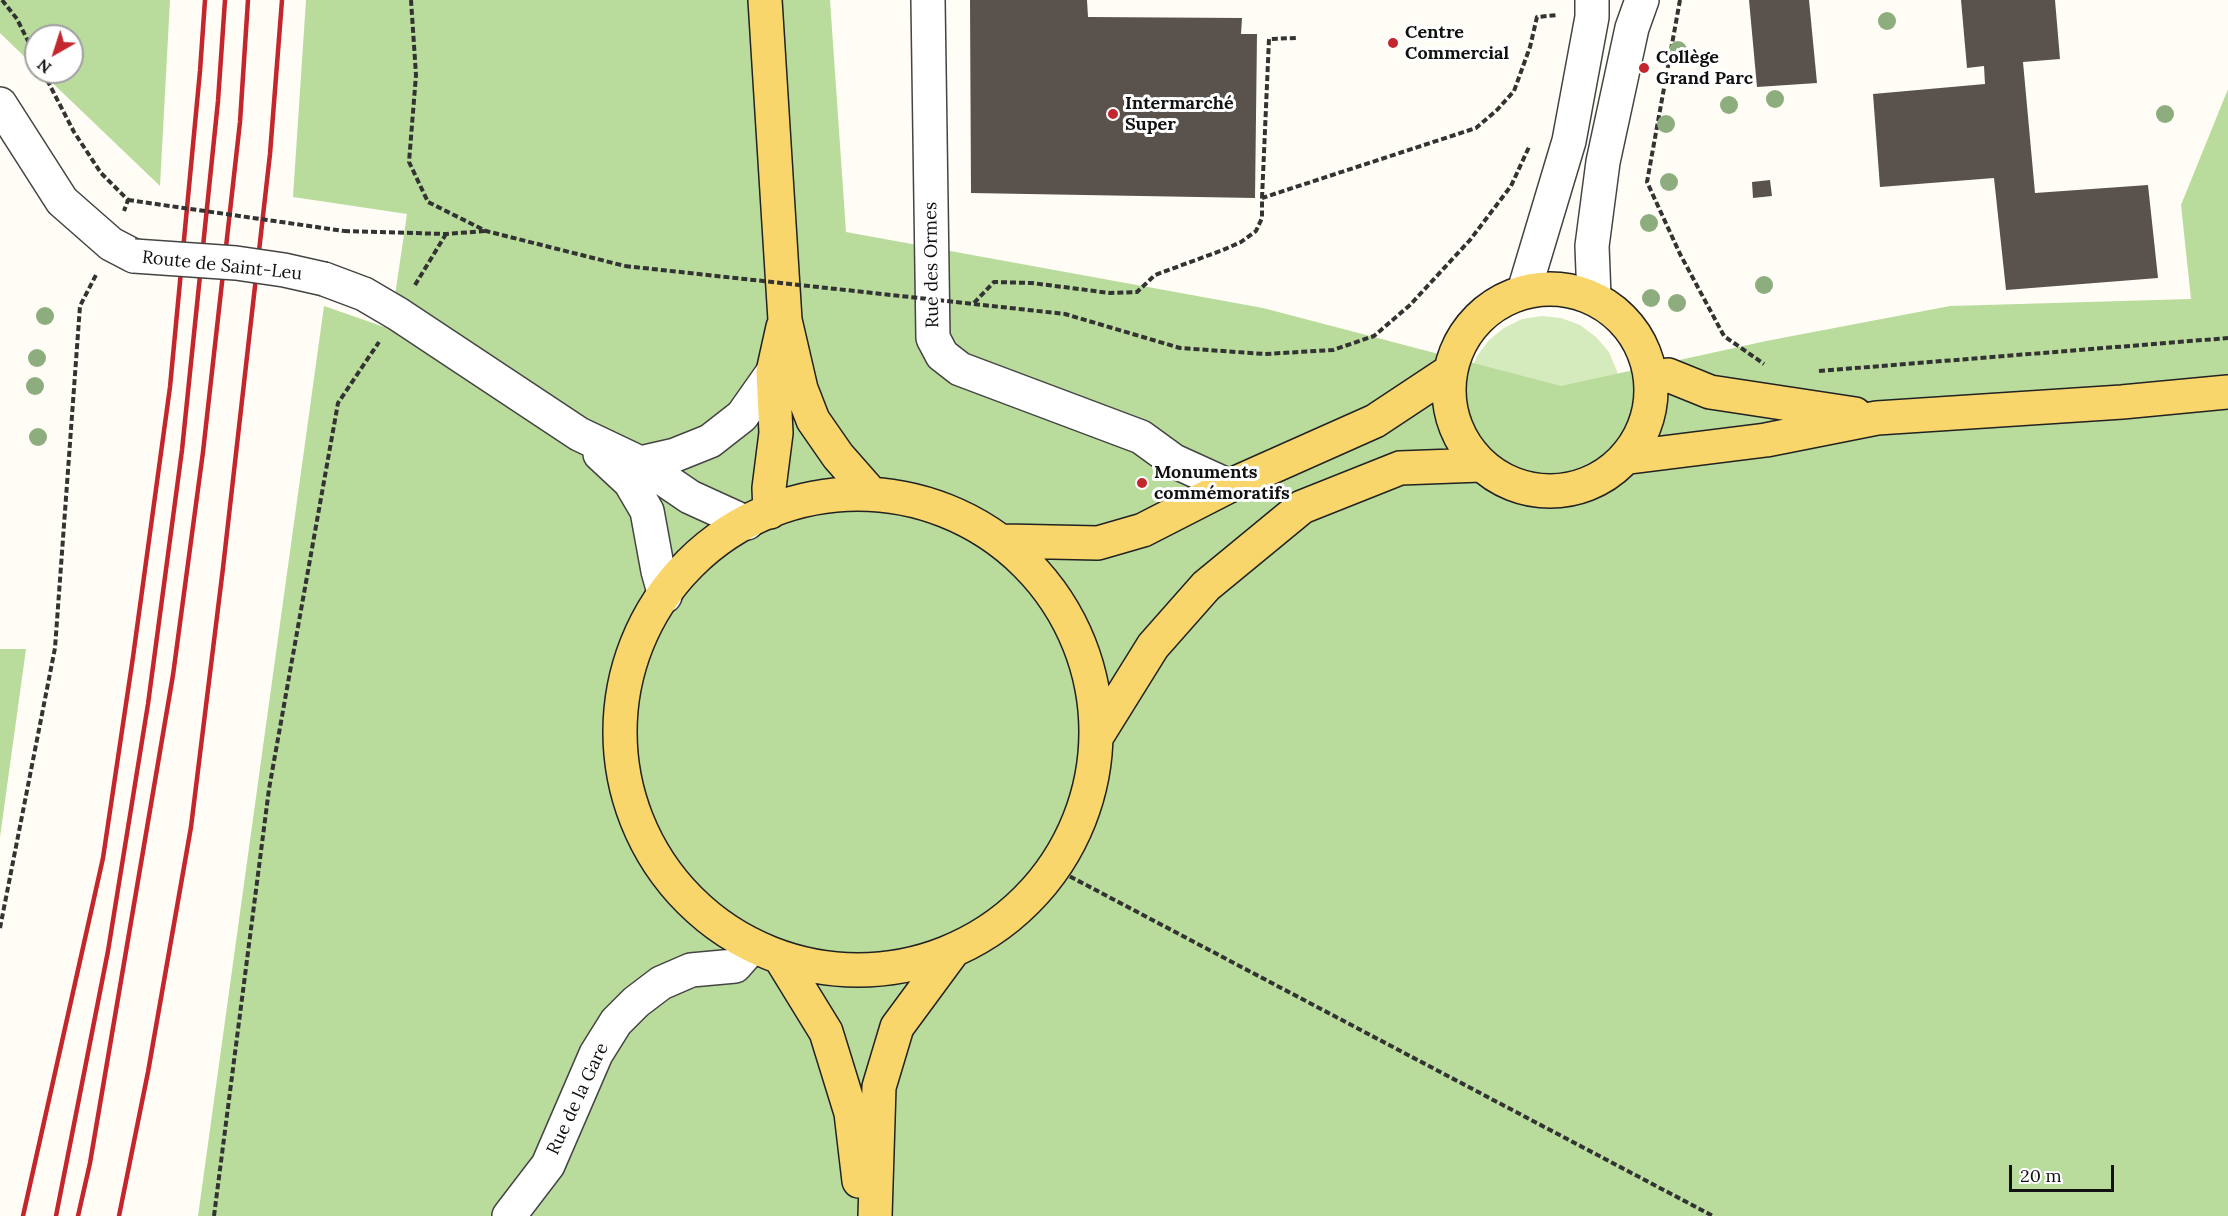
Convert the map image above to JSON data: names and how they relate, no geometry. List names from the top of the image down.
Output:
{
  "streets": {
    "street": ["Rue des Ormes", "Route de Saint-Leu", "Rue de la Gare"]
  },
  "places": [
    "Centre Commercial",
    "Collège Grand Parc",
    "Intermarché Super",
    "Monuments commémoratifs"
  ],
  "scale_bar": "20 m",
  "north": "bottom left"
}
